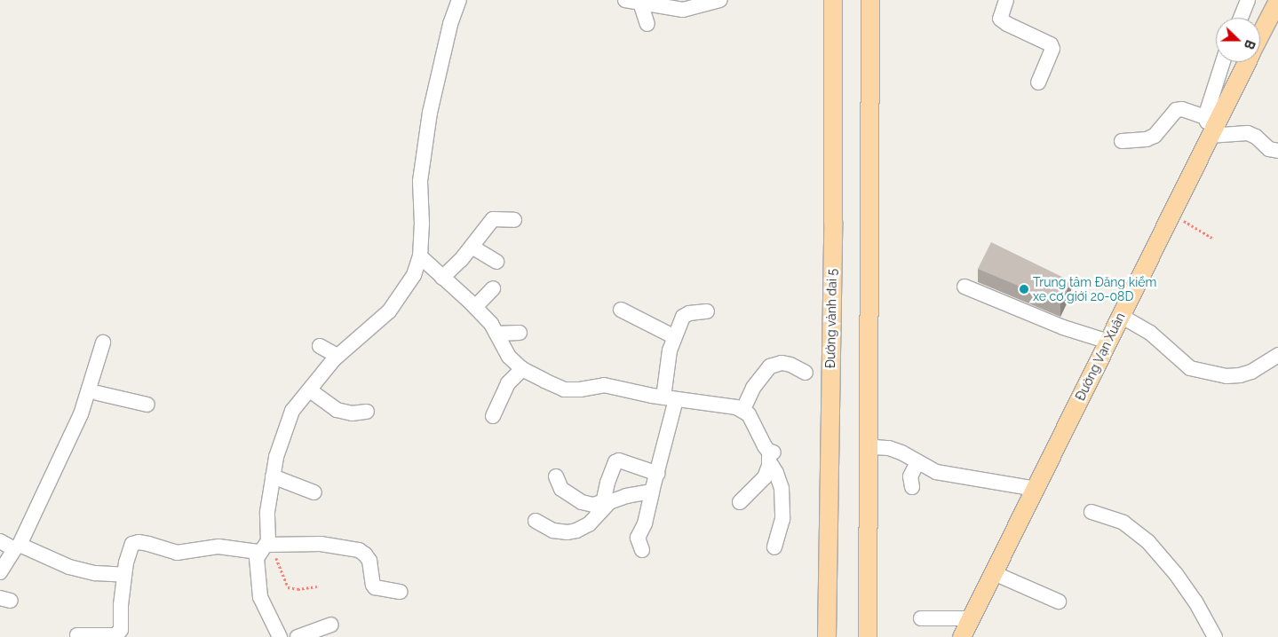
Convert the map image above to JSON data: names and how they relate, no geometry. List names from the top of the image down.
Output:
{
  "streets": {
    "main road": ["Đường vành đai 5", "Đường Vạn Xuân"]
  },
  "places": ["Trung tâm Đăng kiểm xe cơ giới 20-08D"],
  "north": "right"
}
